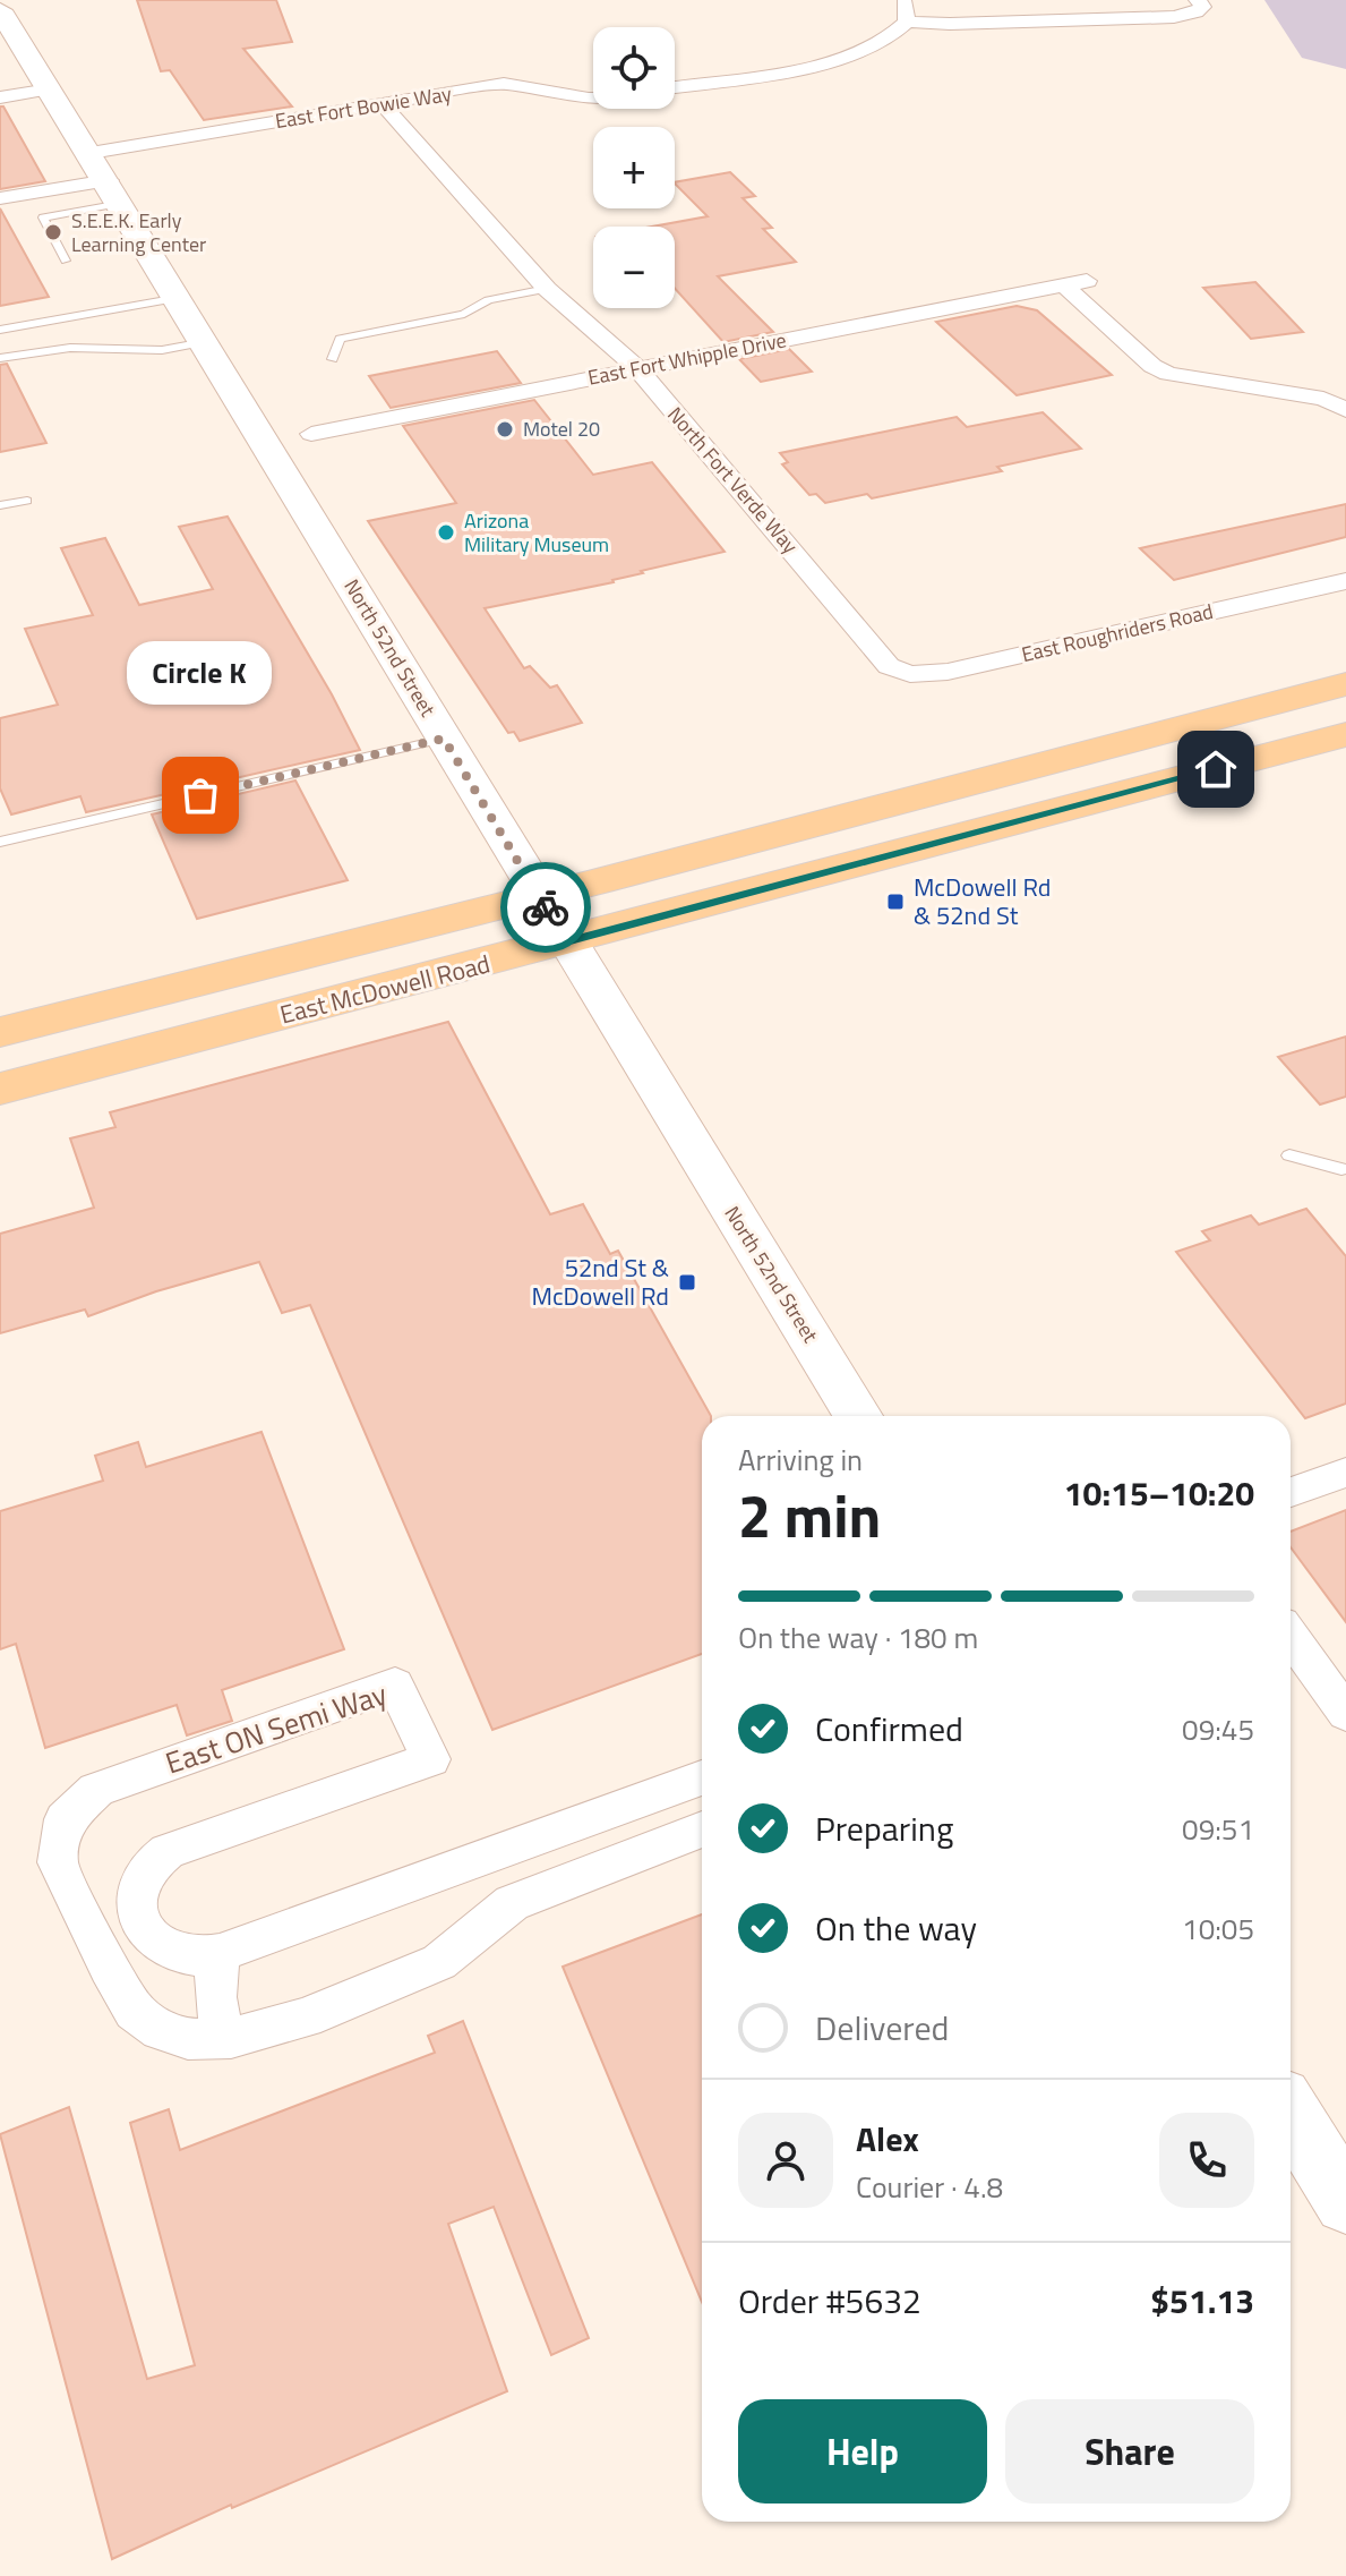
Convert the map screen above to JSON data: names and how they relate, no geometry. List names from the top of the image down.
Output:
{
  "streets": {
    "main road": ["North 52nd Street", "East McDowell Road"],
    "street": [
      "East Fort Bowie Way",
      "East Fort Whipple Drive",
      "North Fort Verde Way",
      "East Roughriders Road",
      "East ON Semi Way"
    ]
  },
  "crossings": [
    ["East Fort Bowie Way", "North Fort Verde Way"],
    ["East Fort Bowie Way", "North 52nd Street"],
    ["East Fort Whipple Drive", "North Fort Verde Way"],
    ["North Fort Verde Way", "East Roughriders Road"],
    ["North 52nd Street", "East McDowell Road"]
  ],
  "places": {
    "other": [
      "S.E.E.K. Early Learning Center",
      "Motel 20",
      "Arizona Military Museum",
      "Circle K"
    ],
    "transit": ["McDowell Rd & 52nd St", "52nd St & McDowell Rd"]
  },
  "page": {
    "map_buttons": ["+", "−"],
    "bubble": "Circle K",
    "heading": ["2 min", "Arriving in", "10:15–10:20"],
    "panel": [
      "Alex",
      "Courier · 4.8",
      "Order #5632",
      "$51.13"
    ],
    "bar": "On the way · 180 m",
    "list": [
      ["Confirmed", "09:45"],
      ["Preparing", "09:51"],
      ["On the way", "10:05"],
      "Delivered"
    ],
    "buttons": ["Help", "Share"]
  }
}
